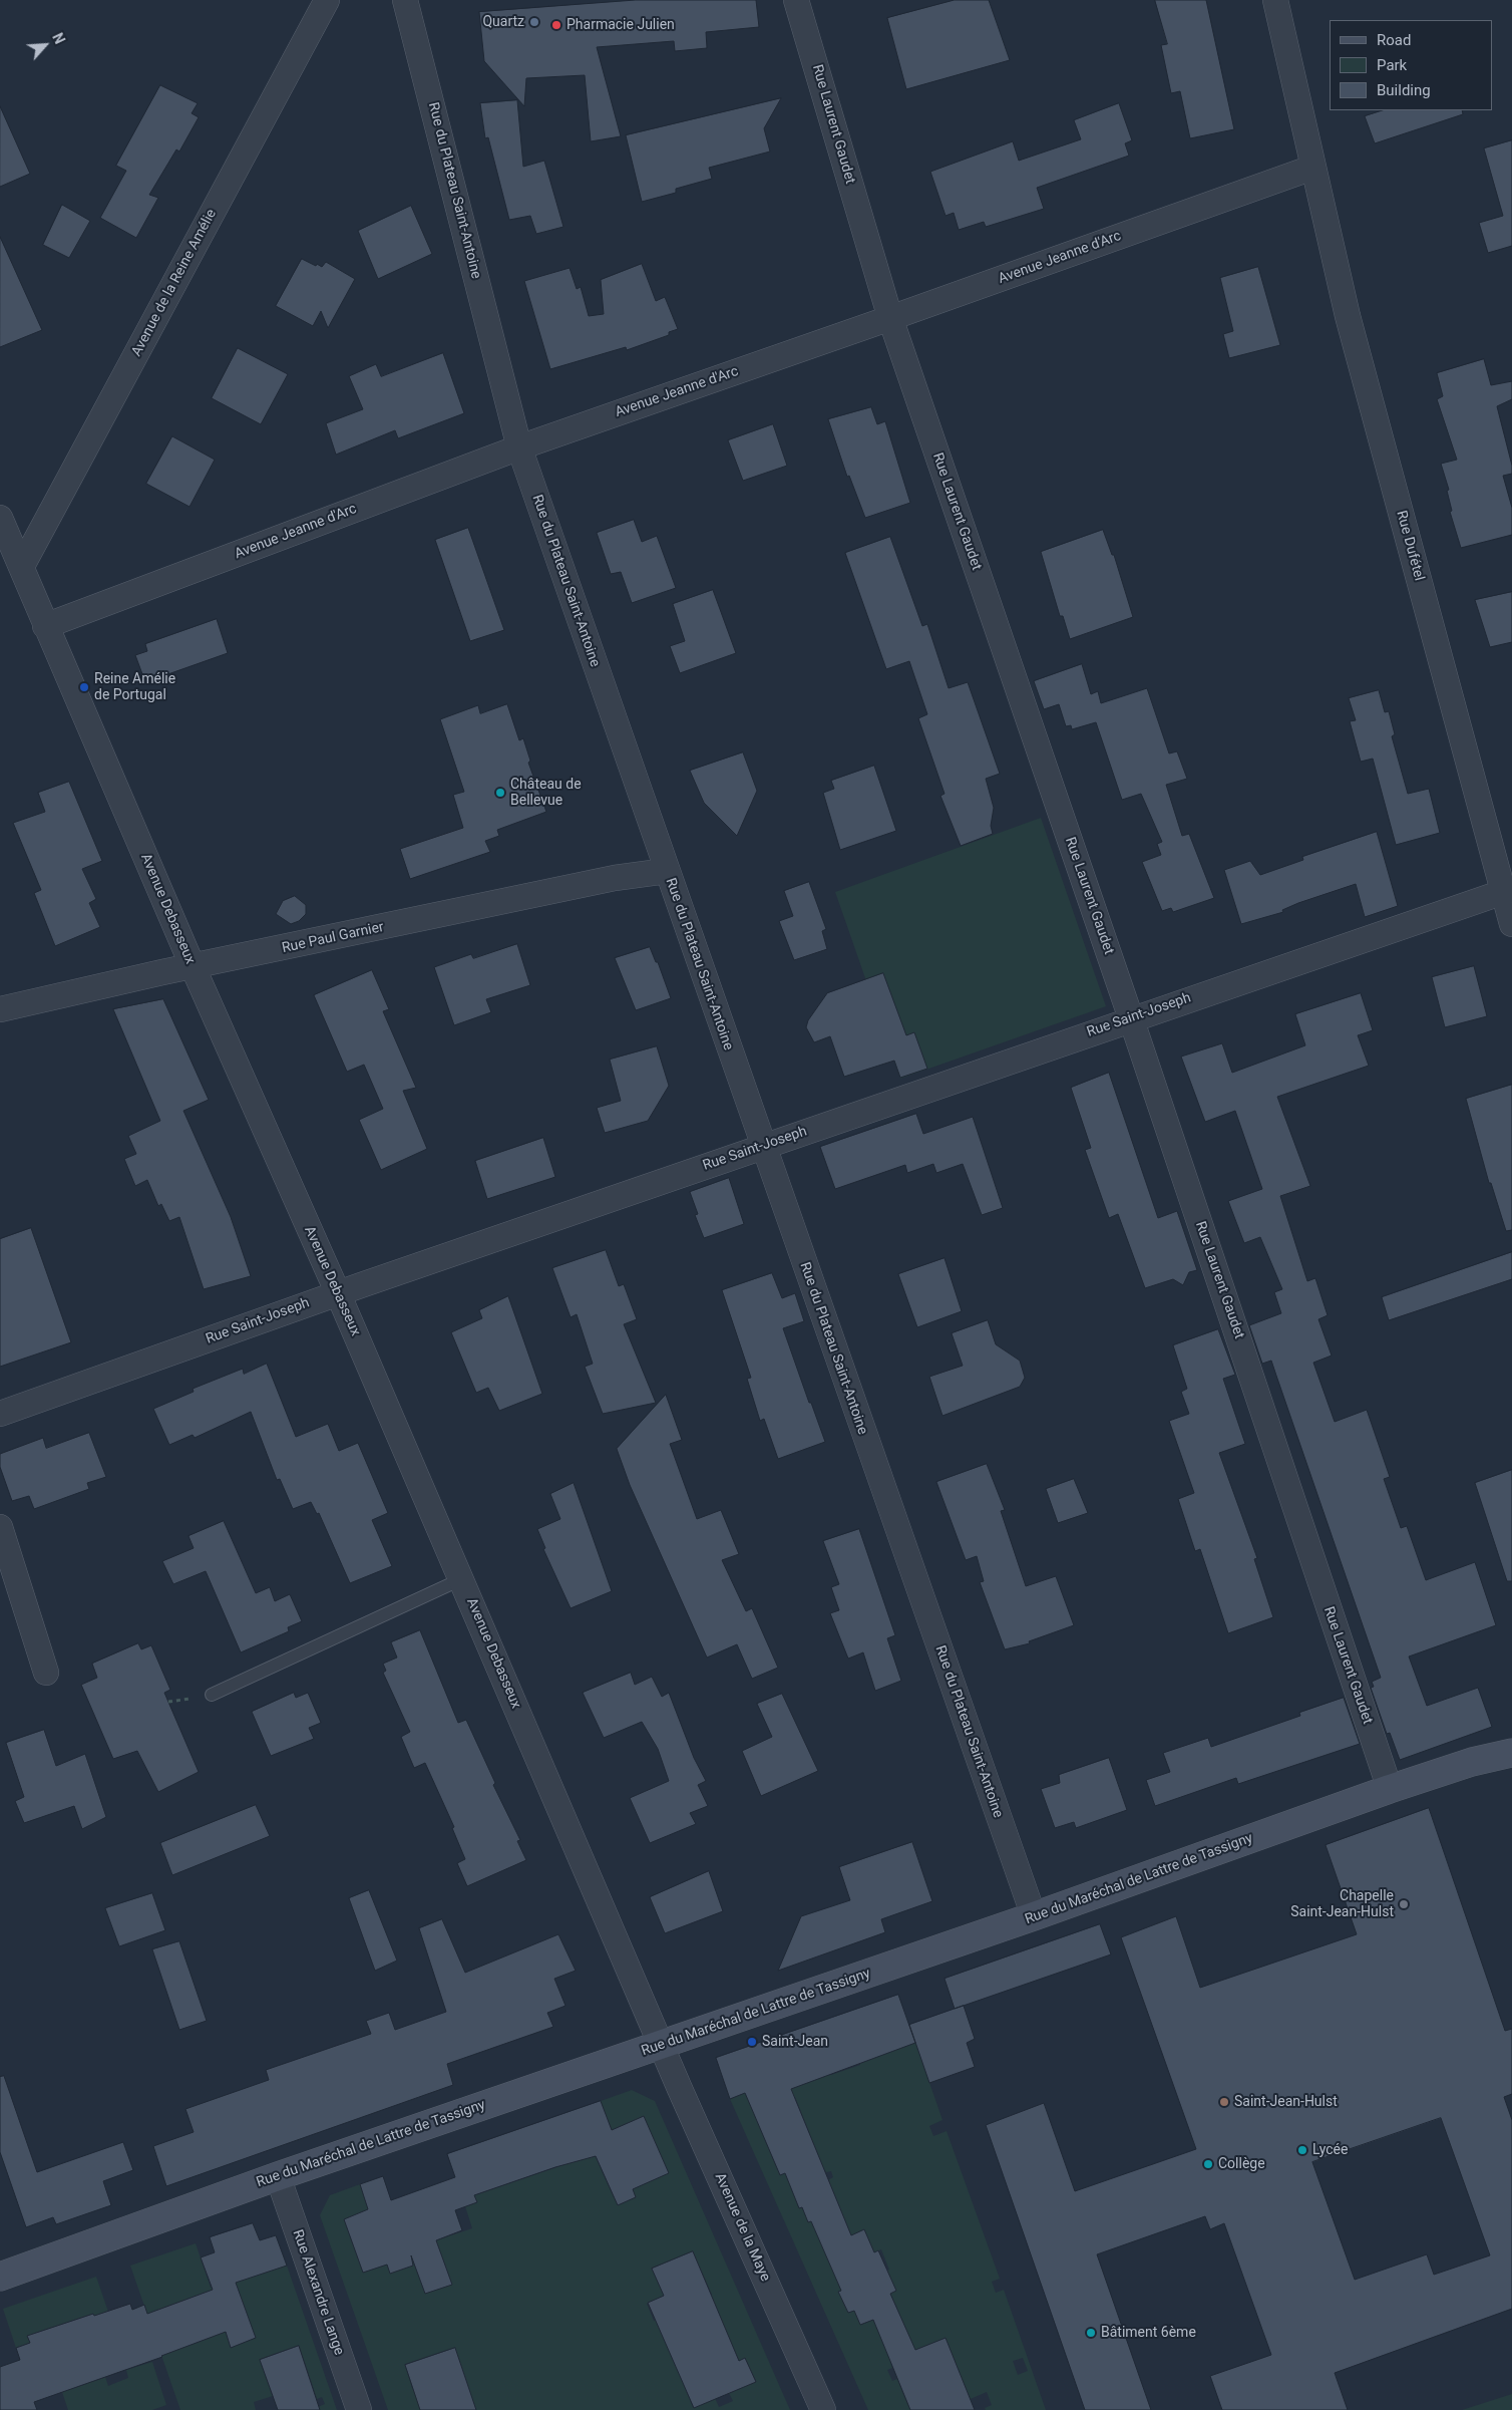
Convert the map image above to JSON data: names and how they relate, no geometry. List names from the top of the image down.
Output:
{
  "streets": {
    "main road": ["Rue du Maréchal de Lattre de Tassigny"],
    "street": [
      "Rue Laurent Gaudet",
      "Rue du Plateau Saint-Antoine",
      "Avenue Jeanne d'Arc",
      "Avenue de la Reine Amélie",
      "Rue Dufétel",
      "Avenue Debasseux",
      "Rue Paul Garnier",
      "Rue Saint-Joseph",
      "Avenue de la Maye",
      "Rue Alexandre Lange"
    ]
  },
  "crossings": [
    ["Rue Laurent Gaudet", "Avenue Jeanne d'Arc"],
    ["Rue Laurent Gaudet", "Rue Saint-Joseph"],
    ["Rue Laurent Gaudet", "Rue du Maréchal de Lattre de Tassigny"],
    ["Rue du Plateau Saint-Antoine", "Avenue Jeanne d'Arc"],
    ["Rue du Plateau Saint-Antoine", "Rue Paul Garnier"],
    ["Rue du Plateau Saint-Antoine", "Rue Saint-Joseph"],
    ["Rue du Plateau Saint-Antoine", "Rue du Maréchal de Lattre de Tassigny"],
    ["Avenue Jeanne d'Arc", "Rue Dufétel"],
    ["Avenue Jeanne d'Arc", "Avenue Debasseux"],
    ["Avenue de la Reine Amélie", "Avenue Debasseux"],
    ["Rue Dufétel", "Rue Saint-Joseph"],
    ["Avenue Debasseux", "Rue Paul Garnier"],
    ["Avenue Debasseux", "Rue Saint-Joseph"],
    ["Avenue Debasseux", "Rue du Maréchal de Lattre de Tassigny"],
    ["Avenue Debasseux", "Avenue de la Maye"],
    ["Rue du Maréchal de Lattre de Tassigny", "Avenue de la Maye"],
    ["Rue du Maréchal de Lattre de Tassigny", "Rue Alexandre Lange"]
  ],
  "places": [
    "Quartz",
    "Pharmacie Julien",
    "Reine Amélie de Portugal",
    "Château de Bellevue",
    "Chapelle Saint-Jean-Hulst",
    "Saint-Jean",
    "Saint-Jean-Hulst",
    "Lycée",
    "Collège",
    "Bâtiment 6ème"
  ],
  "legend": ["Road", "Park", "Building"],
  "north": "top right"
}
